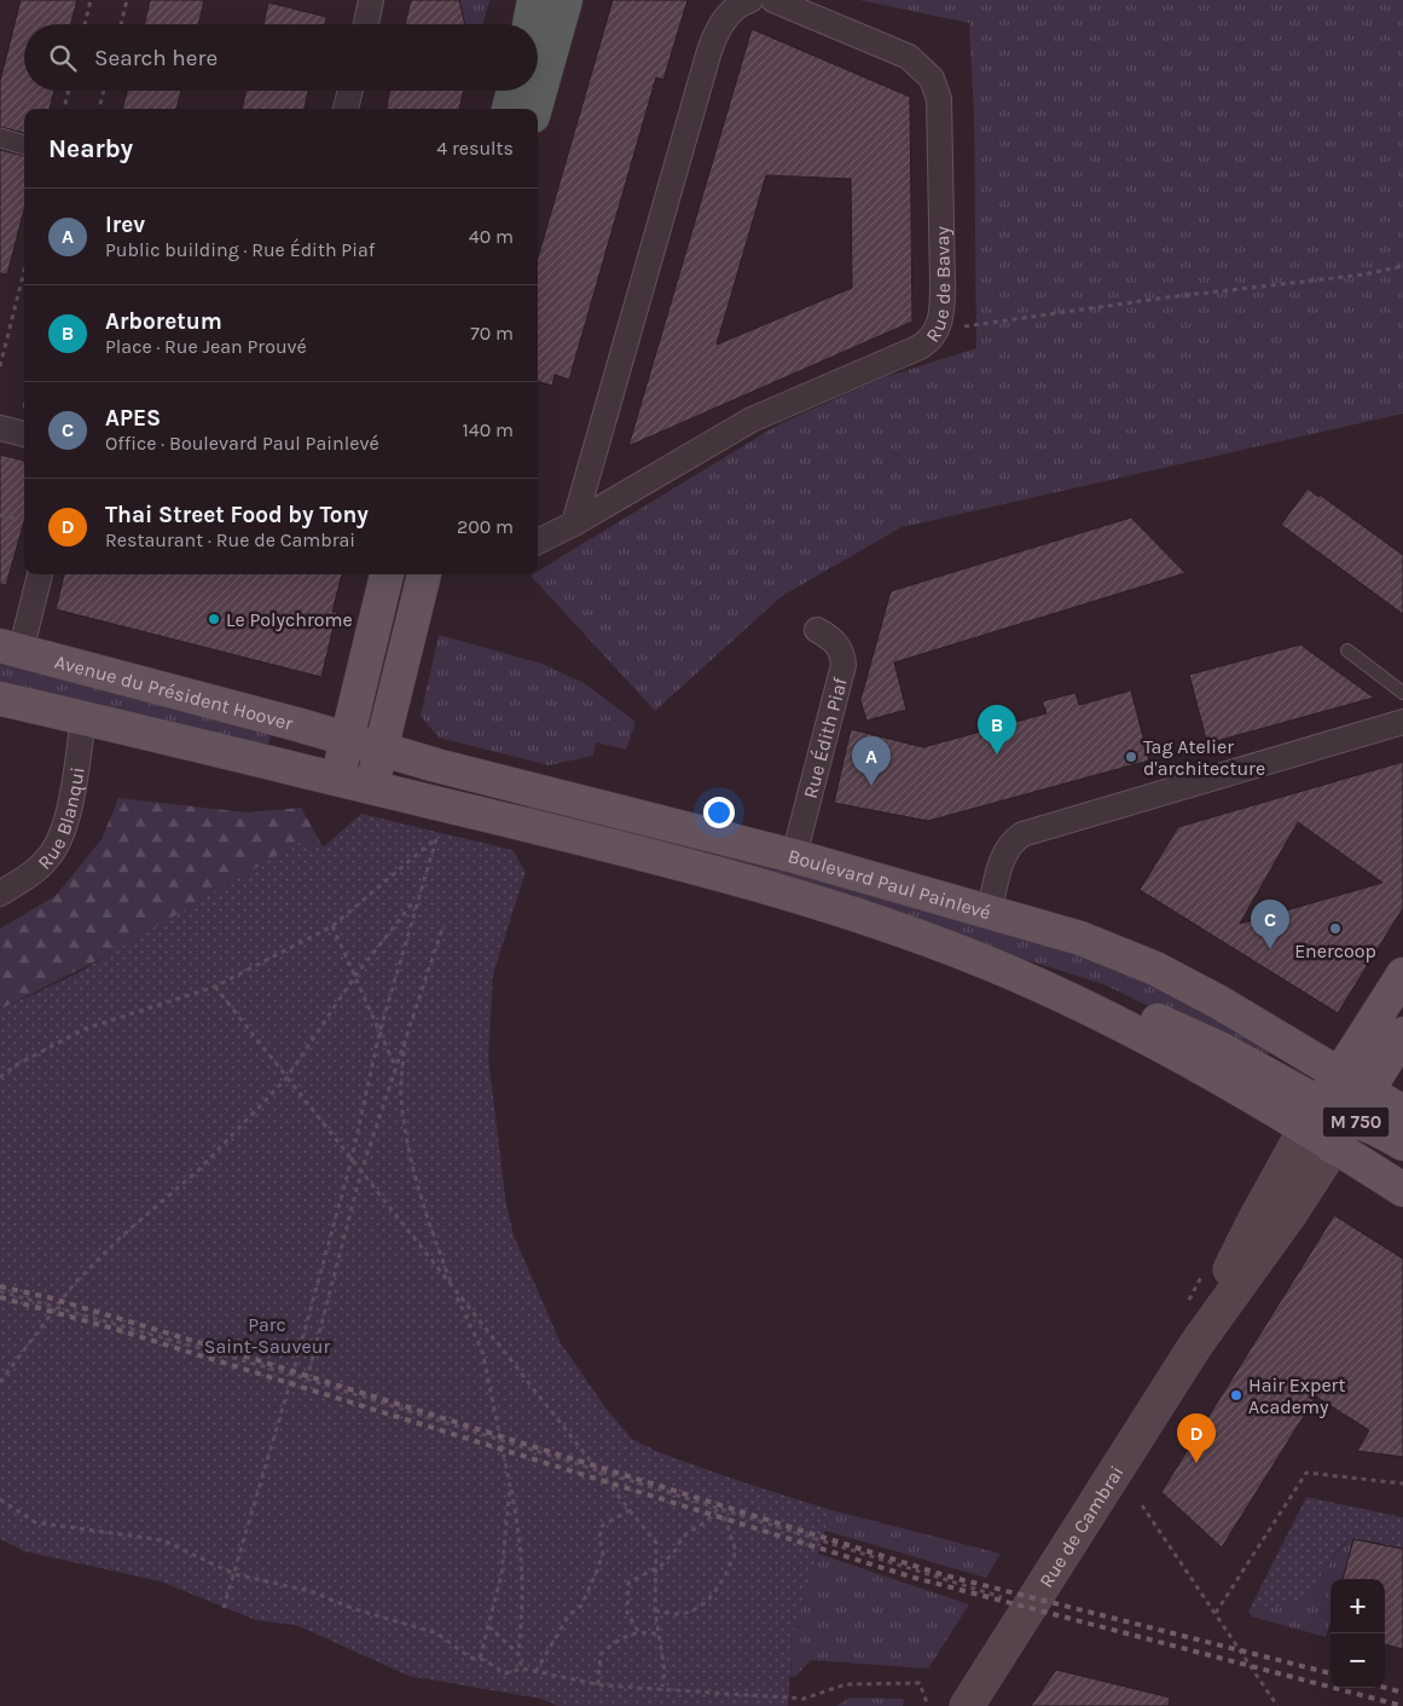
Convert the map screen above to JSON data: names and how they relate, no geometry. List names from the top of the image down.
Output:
{
  "streets": {
    "main road": [
      "Avenue du Président Hoover",
      "Boulevard Paul Painlevé",
      "M 750",
      "Rue de Cambrai"
    ],
    "street": ["Rue de Bavay", "Rue Édith Piaf", "Rue Blanqui"]
  },
  "crossings": [
    ["Avenue du Président Hoover", "Boulevard Paul Painlevé"],
    ["Rue Édith Piaf", "Boulevard Paul Painlevé"],
    ["Boulevard Paul Painlevé", "M 750"],
    ["Boulevard Paul Painlevé", "Rue de Cambrai"],
    ["M 750", "Rue de Cambrai"]
  ],
  "parks": ["Parc Saint-Sauveur"],
  "places": [
    "Le Polychrome",
    "Tag Atelier d'architecture",
    "Enercoop",
    "Hair Expert Academy"
  ],
  "page": {
    "search": "Search here",
    "heading": ["Nearby", "4 results"],
    "list": [
      {
        "mark": "A",
        "name": "Irev",
        "note": "Public building · Rue Édith Piaf",
        "value": "40 m"
      },
      {
        "mark": "B",
        "name": "Arboretum",
        "note": "Place · Rue Jean Prouvé",
        "value": "70 m"
      },
      {
        "mark": "C",
        "name": "APES",
        "note": "Office · Boulevard Paul Painlevé",
        "value": "140 m"
      },
      {
        "mark": "D",
        "name": "Thai Street Food by Tony",
        "note": "Restaurant · Rue de Cambrai",
        "value": "200 m"
      }
    ],
    "pins": [
      "B",
      "A",
      "C",
      "D"
    ],
    "map_buttons": ["+", "−"]
  }
}
